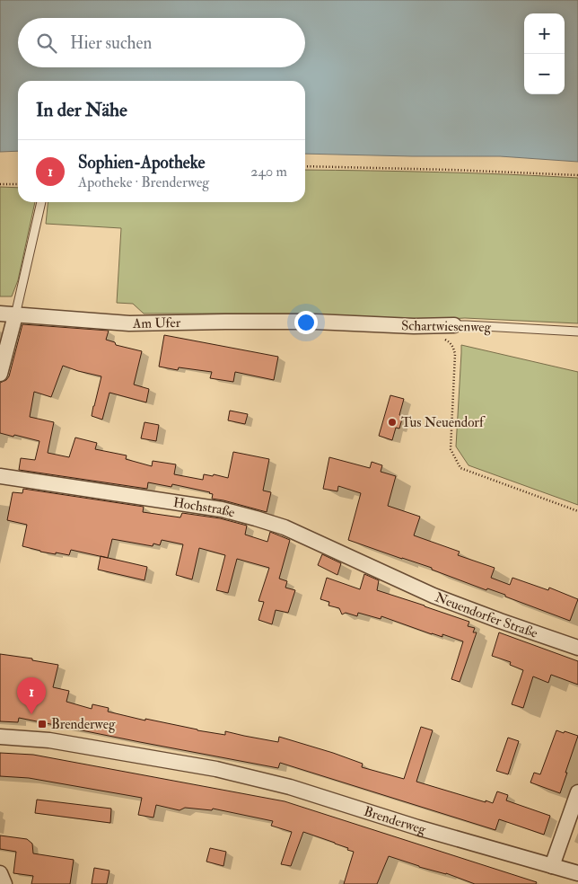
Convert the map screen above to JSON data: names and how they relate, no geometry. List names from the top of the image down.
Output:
{
  "streets": {
    "street": [
      "Am Ufer",
      "Schartwiesenweg",
      "Hochstraße",
      "Neuendorfer Straße",
      "Brenderweg"
    ]
  },
  "crossings": [
    ["Am Ufer", "Schartwiesenweg"],
    ["Hochstraße", "Neuendorfer Straße"]
  ],
  "places": {
    "other": ["Tus Neuendorf"],
    "transit": ["Brenderweg"]
  },
  "page": {
    "map_buttons": ["+", "−"],
    "search": "Hier suchen",
    "heading": "In der Nähe",
    "list": [
      {
        "mark": "1",
        "name": "Sophien-Apotheke",
        "note": "Apotheke · Brenderweg",
        "value": "240 m"
      }
    ],
    "pins": "1"
  }
}
